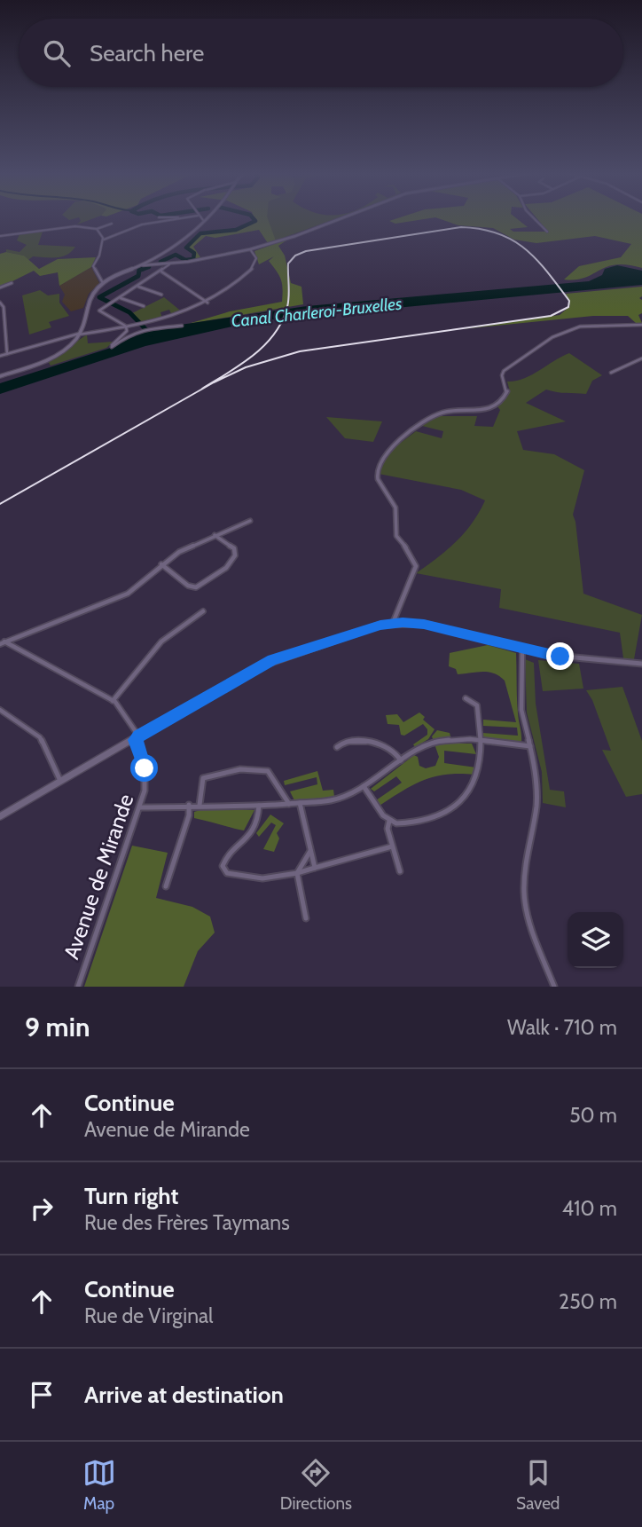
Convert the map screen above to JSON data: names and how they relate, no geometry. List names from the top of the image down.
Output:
{
  "streets": {
    "street": ["Avenue de Mirande"]
  },
  "water": ["Canal Charleroi-Bruxelles"],
  "page": {
    "search": "Search here",
    "heading": ["9 min", "Walk · 710 m"],
    "list": [
      ["Continue", "Avenue de Mirande", "50 m"],
      ["Turn right", "Rue des Frères Taymans", "410 m"],
      ["Continue", "Rue de Virginal", "250 m"],
      "Arrive at destination"
    ],
    "nav": ["Map", "Directions", "Saved"]
  }
}
